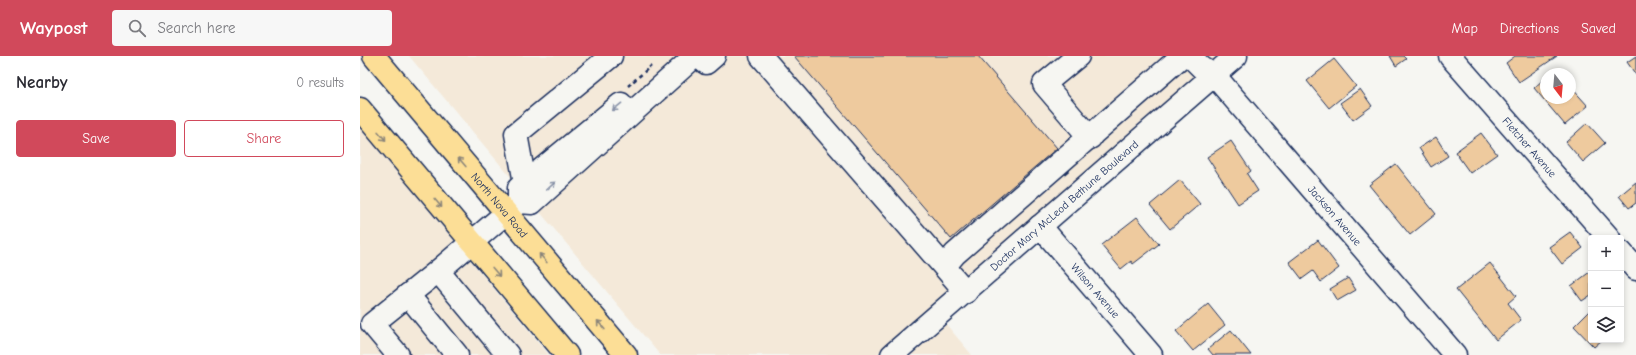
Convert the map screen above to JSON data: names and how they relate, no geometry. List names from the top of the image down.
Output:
{
  "streets": {
    "main road": ["North Nova Road"],
    "street": [
      "Fletcher Avenue",
      "Doctor Mary McLeod Bethune Boulevard",
      "Jackson Avenue",
      "Wilson Avenue"
    ]
  },
  "crossings": [
    ["Doctor Mary McLeod Bethune Boulevard", "Jackson Avenue"],
    ["Doctor Mary McLeod Bethune Boulevard", "Wilson Avenue"]
  ],
  "north": "bottom",
  "page": {
    "header": "Waypost",
    "search": "Search here",
    "nav": ["Map", "Directions", "Saved"],
    "heading": ["Nearby", "0 results"],
    "buttons": ["Save", "Share"],
    "map_buttons": ["+", "−"]
  }
}
